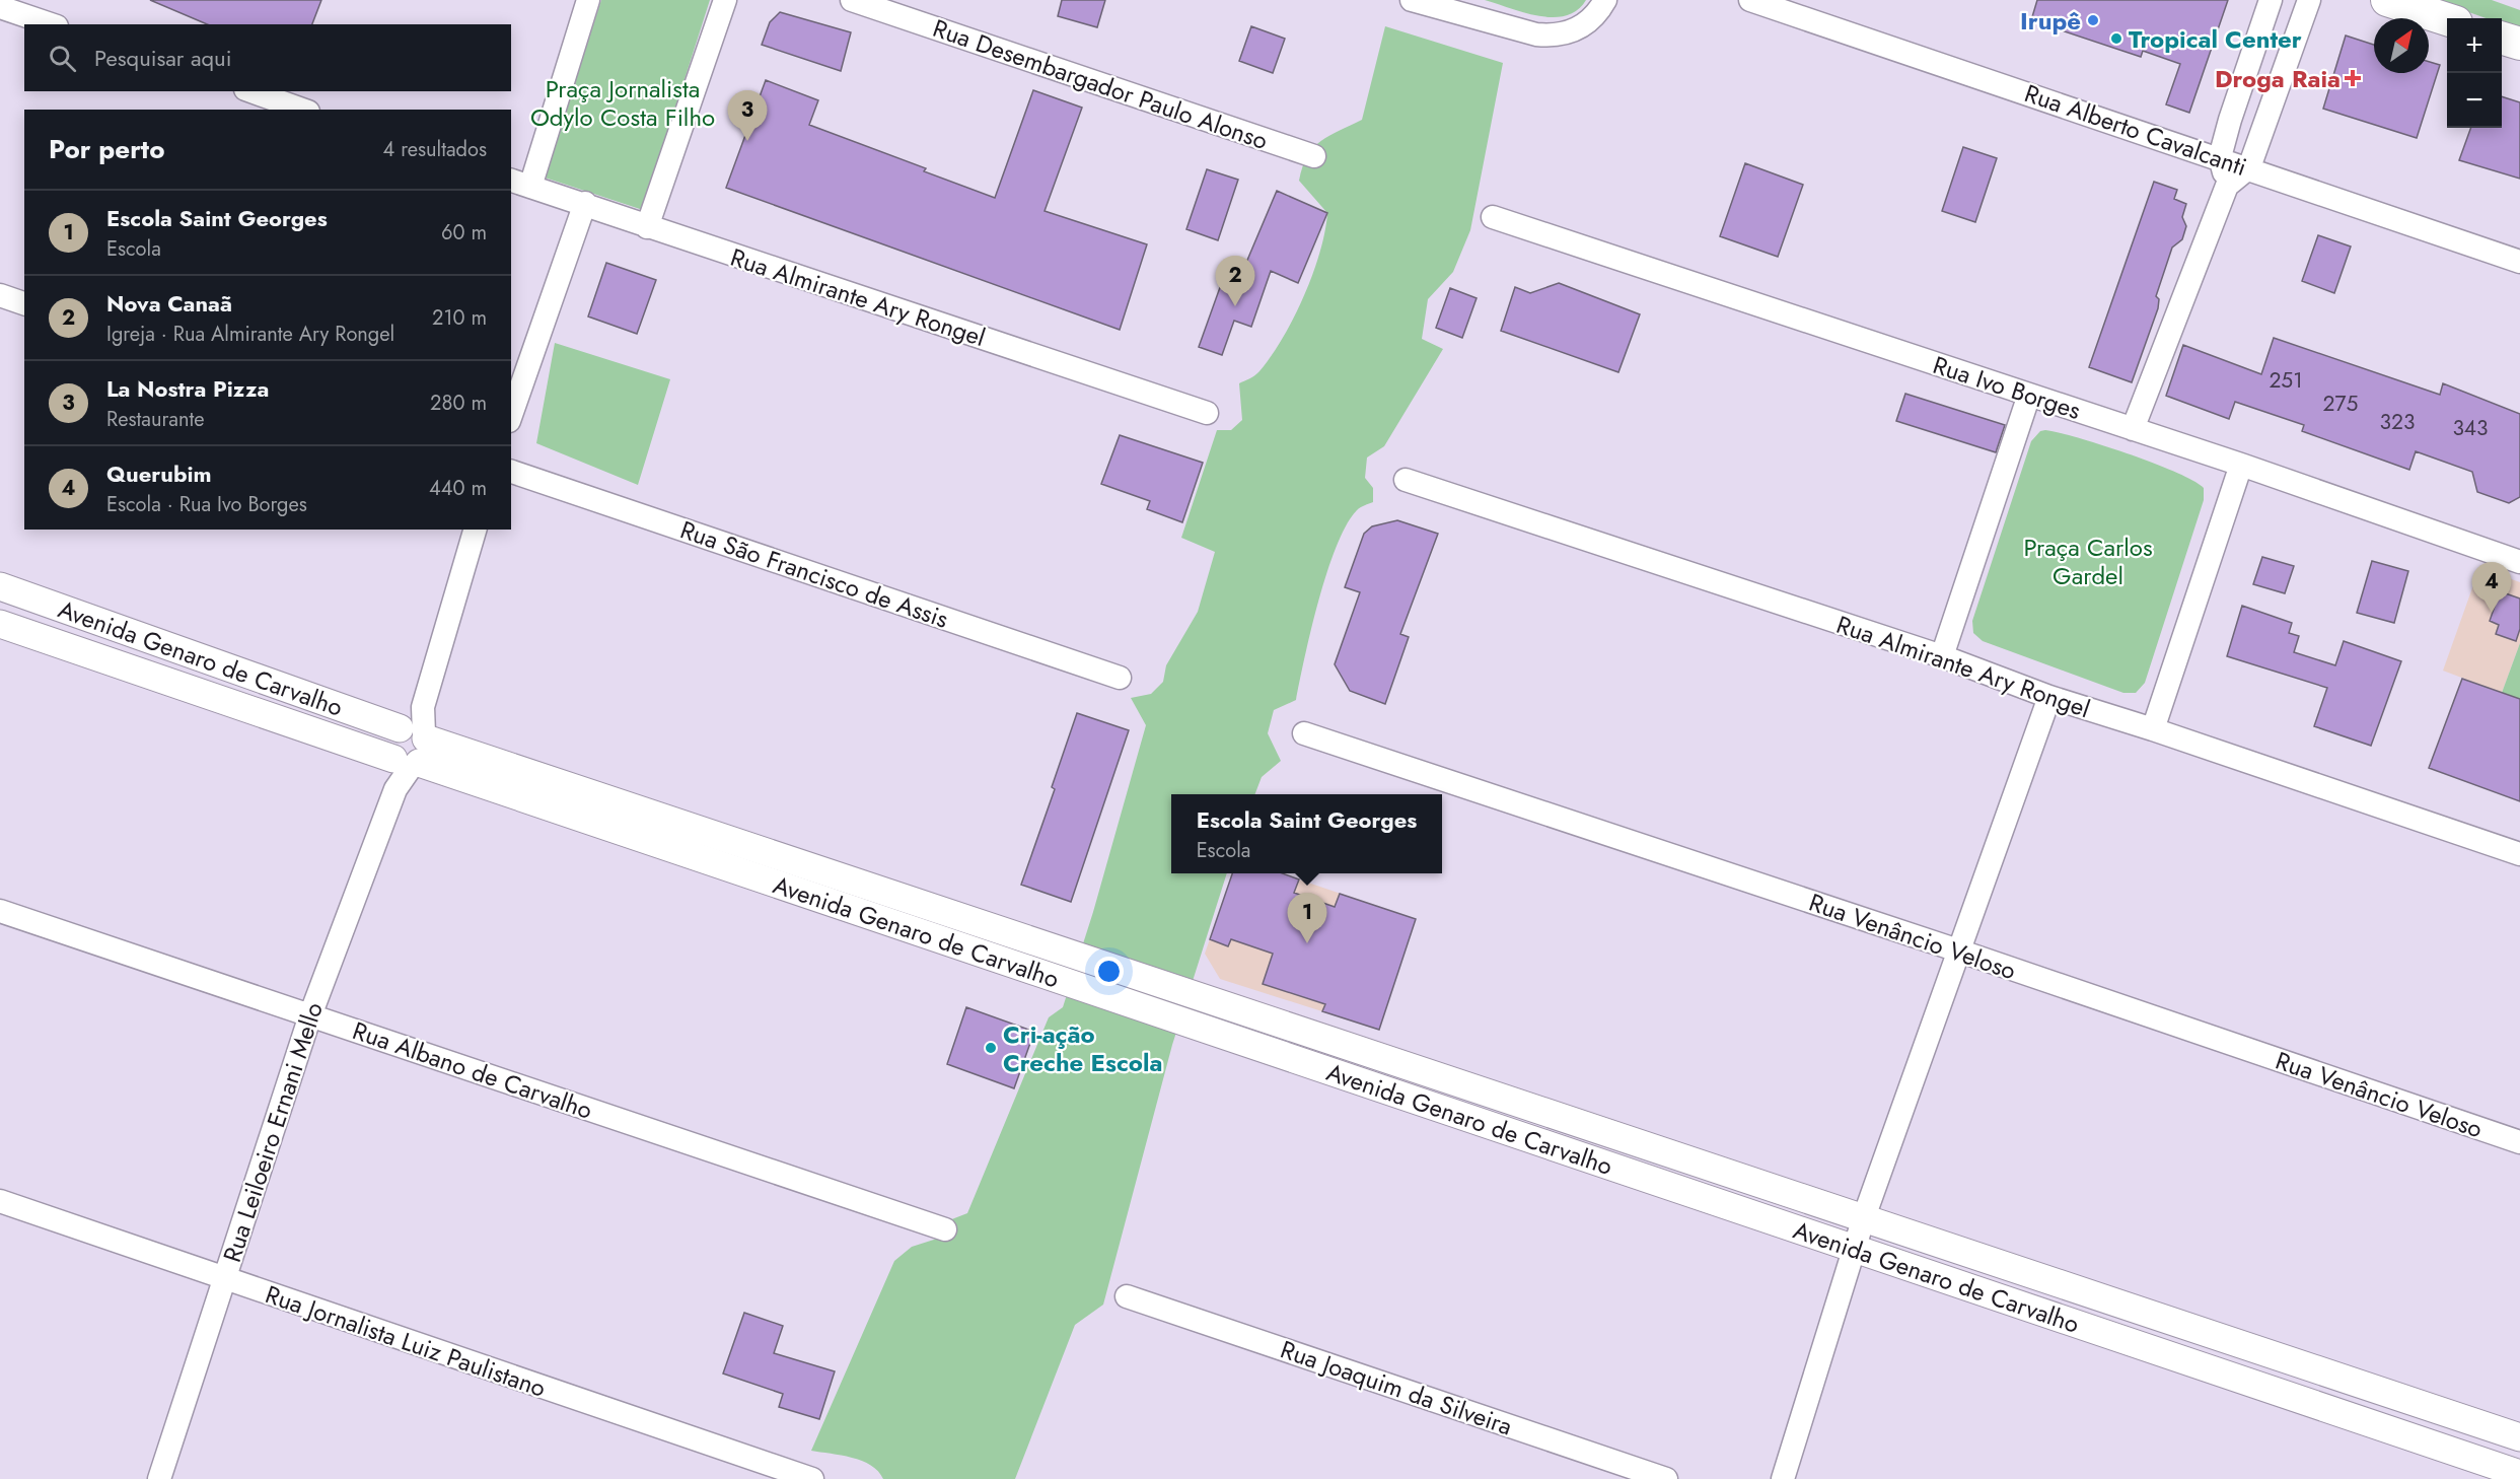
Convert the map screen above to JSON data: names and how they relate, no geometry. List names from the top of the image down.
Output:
{
  "streets": {
    "street": [
      "Rua Desembargador Paulo Alonso",
      "Rua Alberto Cavalcanti",
      "Rua Almirante Ary Rongel",
      "Rua Ivo Borges",
      "Rua São Francisco de Assis",
      "Avenida Genaro de Carvalho",
      "Rua Venâncio Veloso",
      "Rua Albano de Carvalho",
      "Rua Leiloeiro Ernani Mello",
      "Rua Jornalista Luiz Paulistano",
      "Rua Joaquim da Silveira"
    ]
  },
  "crossings": [
    ["Avenida Genaro de Carvalho", "Rua Leiloeiro Ernani Mello"],
    ["Rua Albano de Carvalho", "Rua Leiloeiro Ernani Mello"],
    ["Rua Leiloeiro Ernani Mello", "Rua Jornalista Luiz Paulistano"]
  ],
  "parks": ["Praça Jornalista Odylo Costa Filho", "Praça Carlos Gardel"],
  "places": {
    "other": ["Irupê", "Tropical Center", "Cri-ação Creche Escola"],
    "health": ["Droga Raia"]
  },
  "house_numbers": [
    "251",
    "275",
    "323",
    "343"
  ],
  "north": "top right",
  "page": {
    "map_buttons": ["+", "−"],
    "search": "Pesquisar aqui",
    "pins": [
      "3",
      "2",
      "4",
      "1"
    ],
    "heading": ["Por perto", "4 resultados"],
    "list": [
      {
        "mark": "1",
        "name": "Escola Saint Georges",
        "note": "Escola",
        "value": "60 m"
      },
      {
        "mark": "2",
        "name": "Nova Canaã",
        "note": "Igreja · Rua Almirante Ary Rongel",
        "value": "210 m"
      },
      {
        "mark": "3",
        "name": "La Nostra Pizza",
        "note": "Restaurante",
        "value": "280 m"
      },
      {
        "mark": "4",
        "name": "Querubim",
        "note": "Escola · Rua Ivo Borges",
        "value": "440 m"
      }
    ],
    "popup": ["Escola Saint Georges", "Escola"]
  }
}
